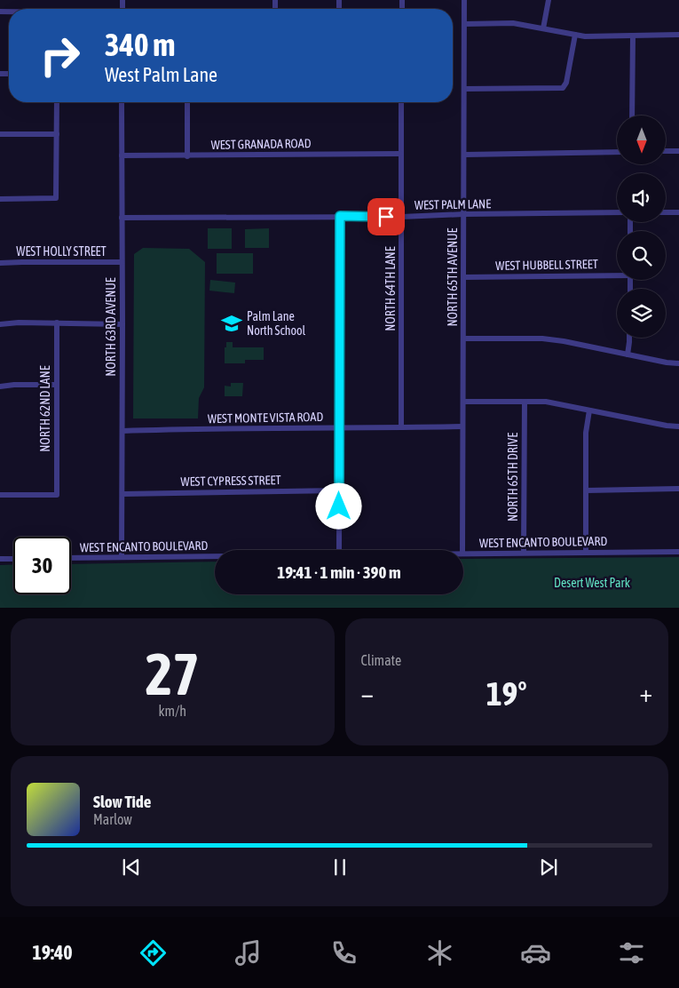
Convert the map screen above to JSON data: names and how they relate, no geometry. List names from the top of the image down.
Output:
{
  "streets": {
    "street": [
      "WEST GRANADA ROAD",
      "WEST PALM LANE",
      "WEST HOLLY STREET",
      "WEST HUBBELL STREET",
      "NORTH 65TH AVENUE",
      "NORTH 64TH LANE",
      "NORTH 63RD AVENUE",
      "NORTH 62ND LANE",
      "WEST MONTE VISTA ROAD",
      "NORTH 65TH DRIVE",
      "WEST CYPRESS STREET",
      "WEST ENCANTO BOULEVARD"
    ]
  },
  "crossings": [
    ["WEST GRANADA ROAD", "NORTH 64TH LANE"],
    ["WEST GRANADA ROAD", "NORTH 63RD AVENUE"],
    ["WEST PALM LANE", "NORTH 65TH AVENUE"],
    ["WEST PALM LANE", "NORTH 64TH LANE"],
    ["WEST PALM LANE", "NORTH 63RD AVENUE"],
    ["WEST HOLLY STREET", "NORTH 63RD AVENUE"],
    ["WEST HUBBELL STREET", "NORTH 65TH AVENUE"],
    ["NORTH 65TH AVENUE", "WEST MONTE VISTA ROAD"],
    ["NORTH 64TH LANE", "WEST MONTE VISTA ROAD"],
    ["NORTH 63RD AVENUE", "WEST MONTE VISTA ROAD"],
    ["NORTH 63RD AVENUE", "WEST CYPRESS STREET"],
    ["NORTH 63RD AVENUE", "WEST ENCANTO BOULEVARD"],
    ["NORTH 65TH DRIVE", "WEST ENCANTO BOULEVARD"]
  ],
  "parks": ["Desert West Park"],
  "places": {
    "school or university": ["Palm Lane North School"]
  },
  "north": "bottom",
  "page": {
    "turn": ["340 m", "West Palm Lane"],
    "limit": "30",
    "trip": "19:41 · 1 min · 390 m",
    "tile": [
      ["27", "km/h"],
      "Climate"
    ],
    "heat": ["−", "19°", "+"],
    "song": ["Slow Tide", "Marlow"],
    "tabs": "19:40"
  }
}
